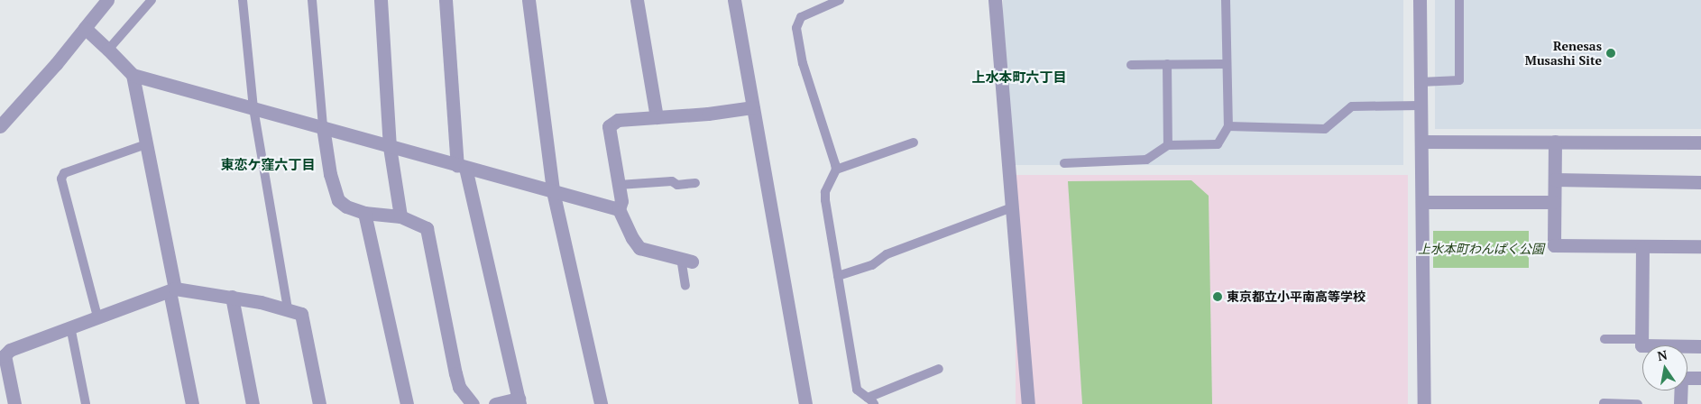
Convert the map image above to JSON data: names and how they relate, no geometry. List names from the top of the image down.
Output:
{
  "districts": ["上水本町六丁目", "東恋ケ窪六丁目"],
  "parks": ["上水本町わんぱく公園"],
  "places": ["Renesas Musashi Site", "東京都立小平南高等学校"],
  "north": "top"
}
